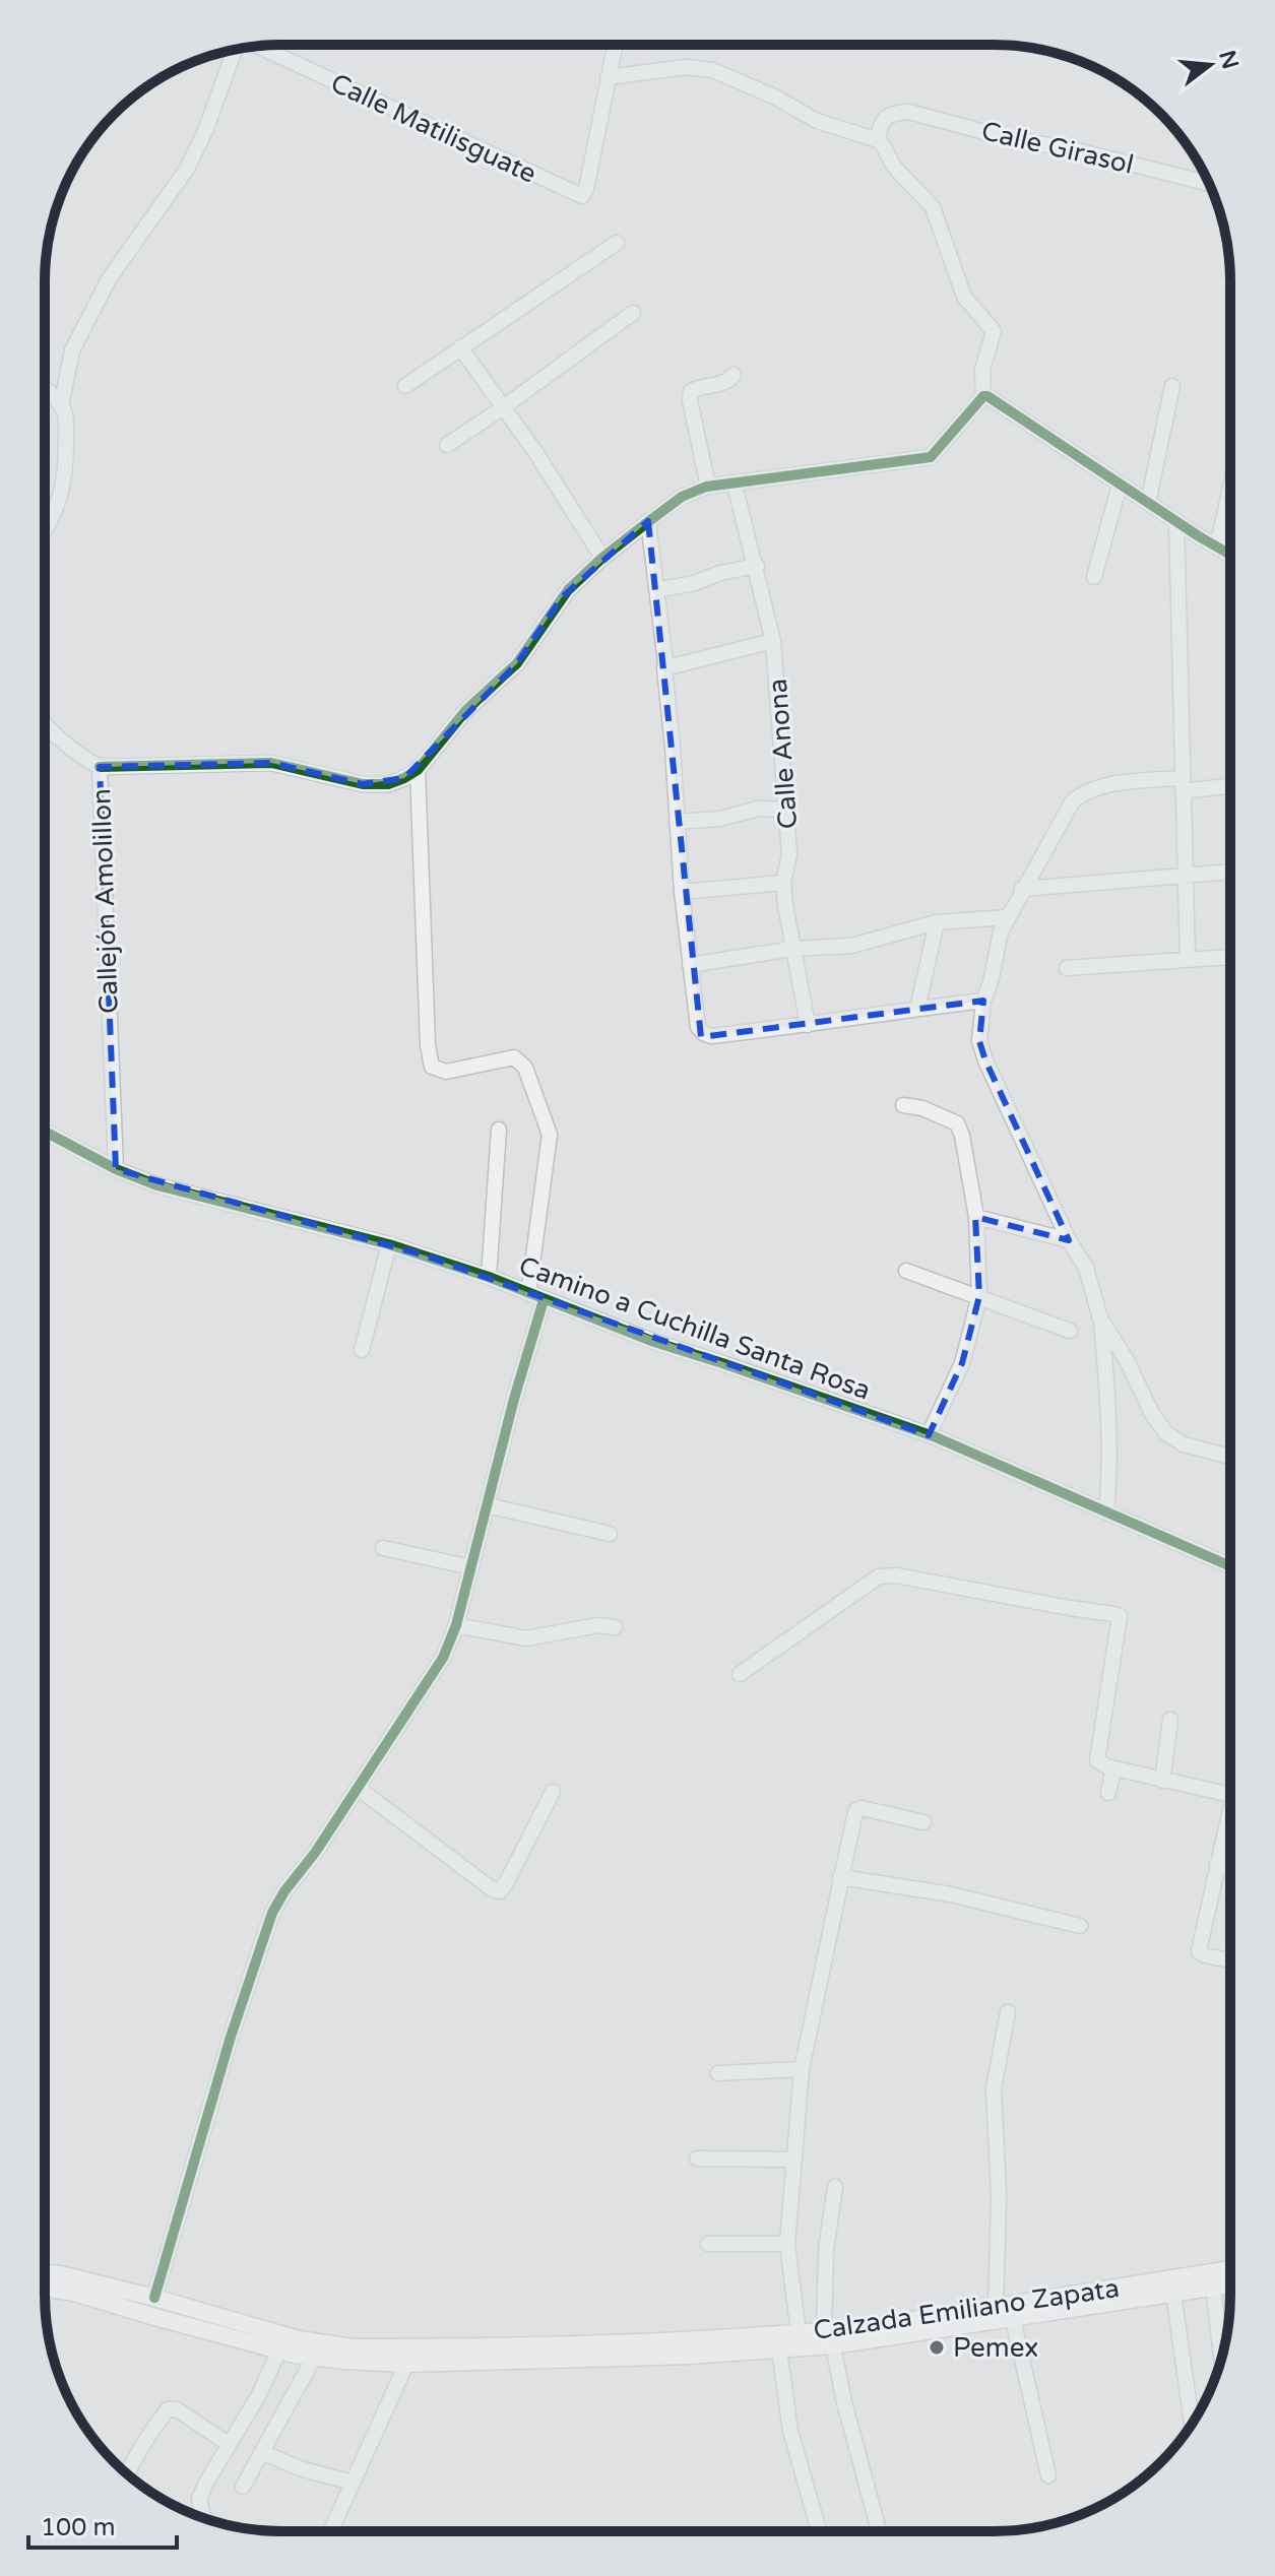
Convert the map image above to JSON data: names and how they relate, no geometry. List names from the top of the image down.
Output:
{
  "streets": {
    "main road": ["Calzada Emiliano Zapata"],
    "street": [
      "Calle Matilisguate",
      "Calle Girasol",
      "Calle Anona",
      "Callejón Amolillon",
      "Camino a Cuchilla Santa Rosa"
    ]
  },
  "crossings": [
    ["Calle Anona", "Callejón Amolillon"],
    ["Callejón Amolillon", "Camino a Cuchilla Santa Rosa"]
  ],
  "places": ["Pemex"],
  "scale_bar": "100 m",
  "north": "right"
}
